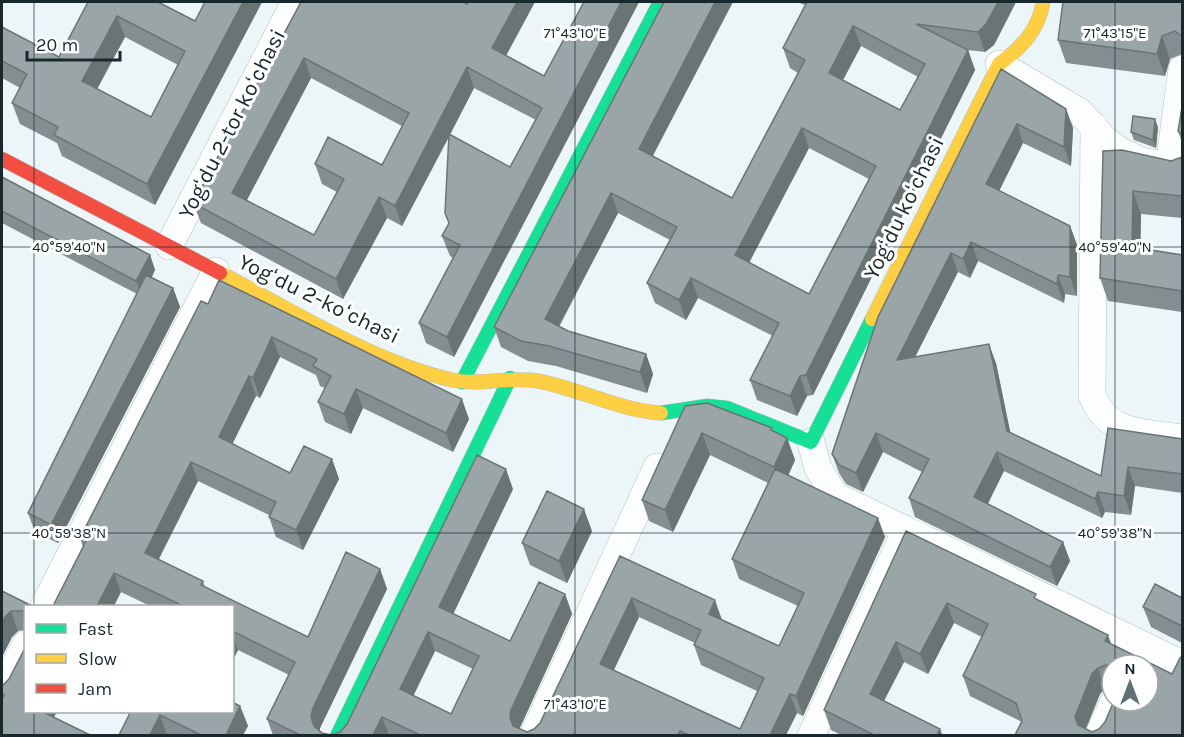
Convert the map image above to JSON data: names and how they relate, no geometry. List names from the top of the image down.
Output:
{
  "streets": {
    "street": ["Yogʻdu 2-tor koʻchasi", "Yogʻdu koʻchasi", "Yogʻdu 2-koʻchasi"]
  },
  "crossings": [
    ["Yogʻdu 2-tor koʻchasi", "Yogʻdu 2-koʻchasi"],
    ["Yogʻdu koʻchasi", "Yogʻdu 2-koʻchasi"]
  ],
  "legend": ["Fast", "Slow", "Jam"],
  "scale_bar": "20 m",
  "north": "top",
  "coordinates": [
    "71°43'10\"E",
    "71°43'15\"E",
    "40°59'40\"N",
    "40°59'38\"N"
  ]
}
